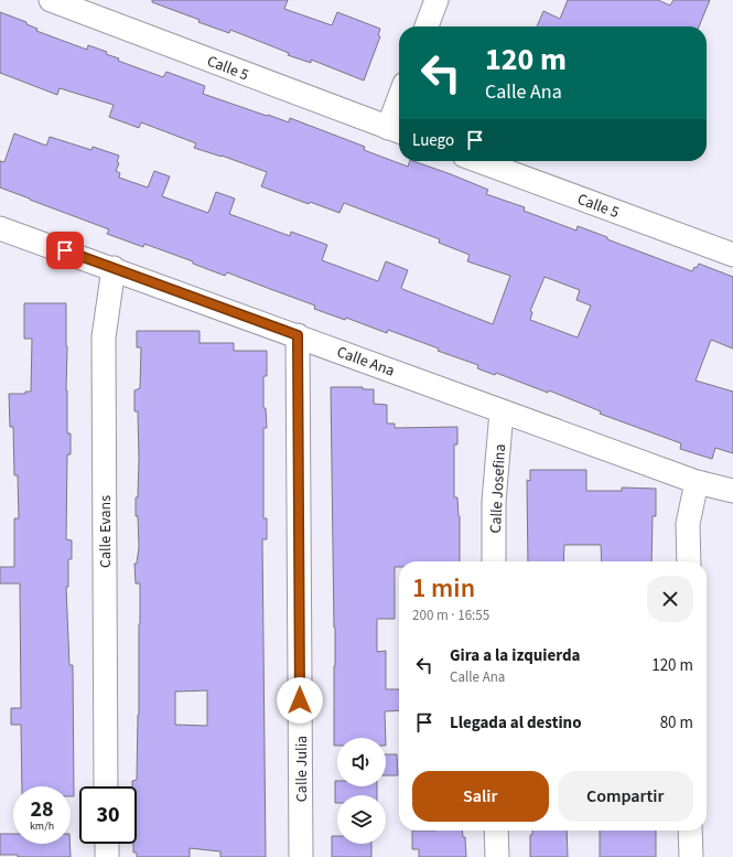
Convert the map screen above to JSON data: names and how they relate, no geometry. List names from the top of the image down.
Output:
{
  "streets": {
    "street": [
      "Calle 5",
      "Calle Ana",
      "Calle Josefina",
      "Calle Evans",
      "Calle Julia"
    ]
  },
  "crossings": [
    ["Calle Ana", "Calle Josefina"],
    ["Calle Ana", "Calle Evans"],
    ["Calle Ana", "Calle Julia"]
  ],
  "page": {
    "turn": ["120 m", "Calle Ana"],
    "then": "Luego",
    "heading": ["1 min", "200 m · 16:55"],
    "list": [
      {
        "name": "Gira a la izquierda",
        "note": "Calle Ana",
        "value": "120 m"
      },
      {
        "name": "Llegada al destino",
        "value": "80 m"
      }
    ],
    "buttons": ["Salir", "Compartir"],
    "speed": "28 km/h",
    "limit": "30"
  }
}
